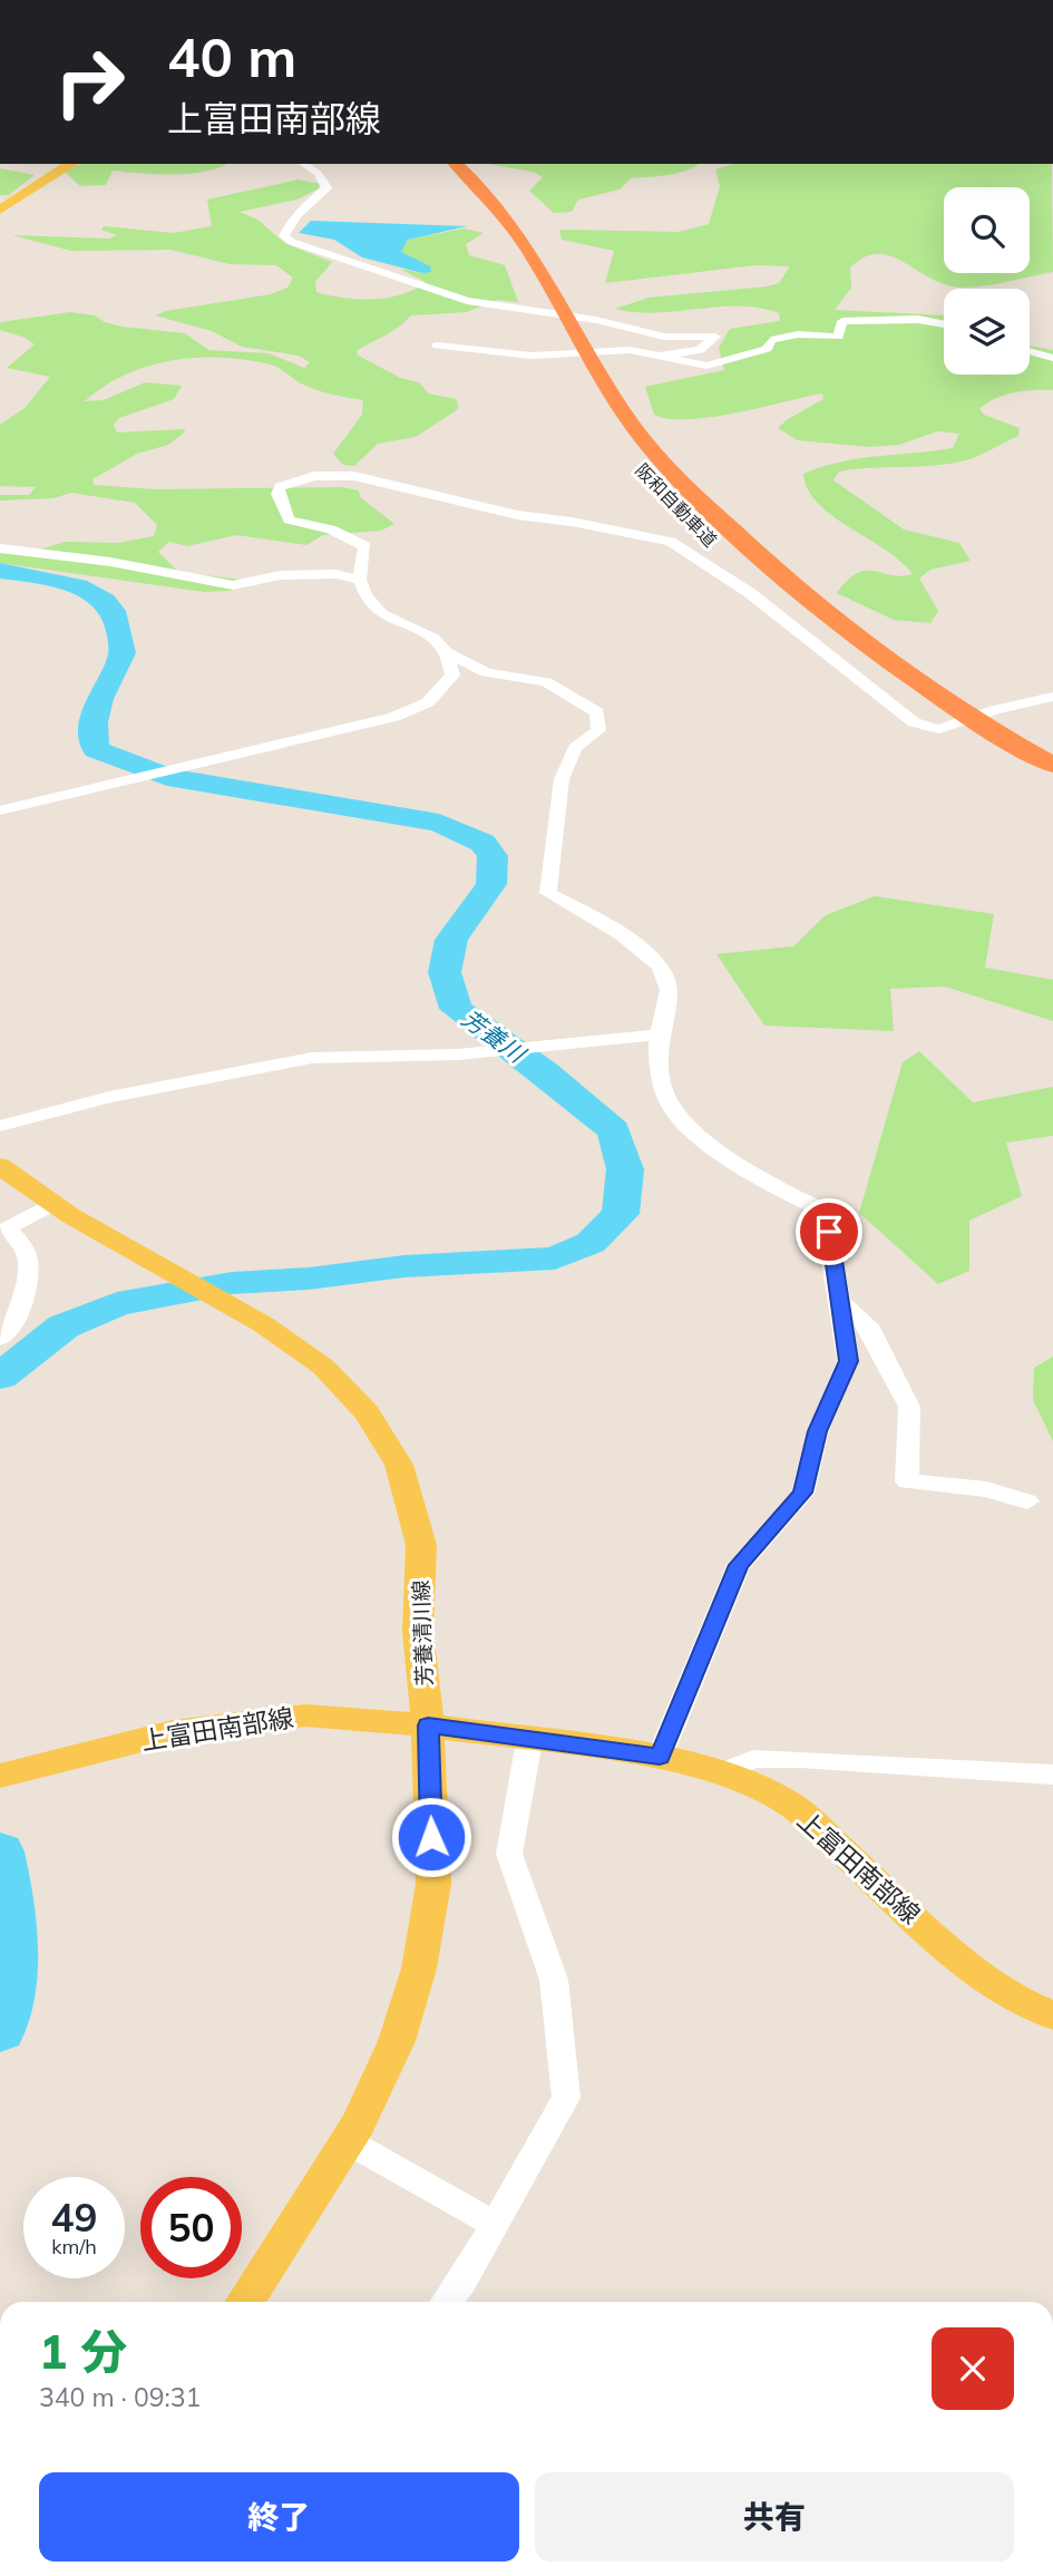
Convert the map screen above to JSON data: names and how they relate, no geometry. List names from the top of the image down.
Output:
{
  "streets": {
    "highway": ["阪和自動車道"],
    "main road": ["芳養清川線", "上富田南部線"]
  },
  "crossings": [
    ["芳養清川線", "上富田南部線"]
  ],
  "water": ["芳養川"],
  "page": {
    "turn": ["40 m", "上富田南部線"],
    "speed": "49 km/h",
    "limit": "50",
    "heading": ["1 分", "340 m · 09:31"],
    "buttons": ["終了", "共有"]
  }
}
